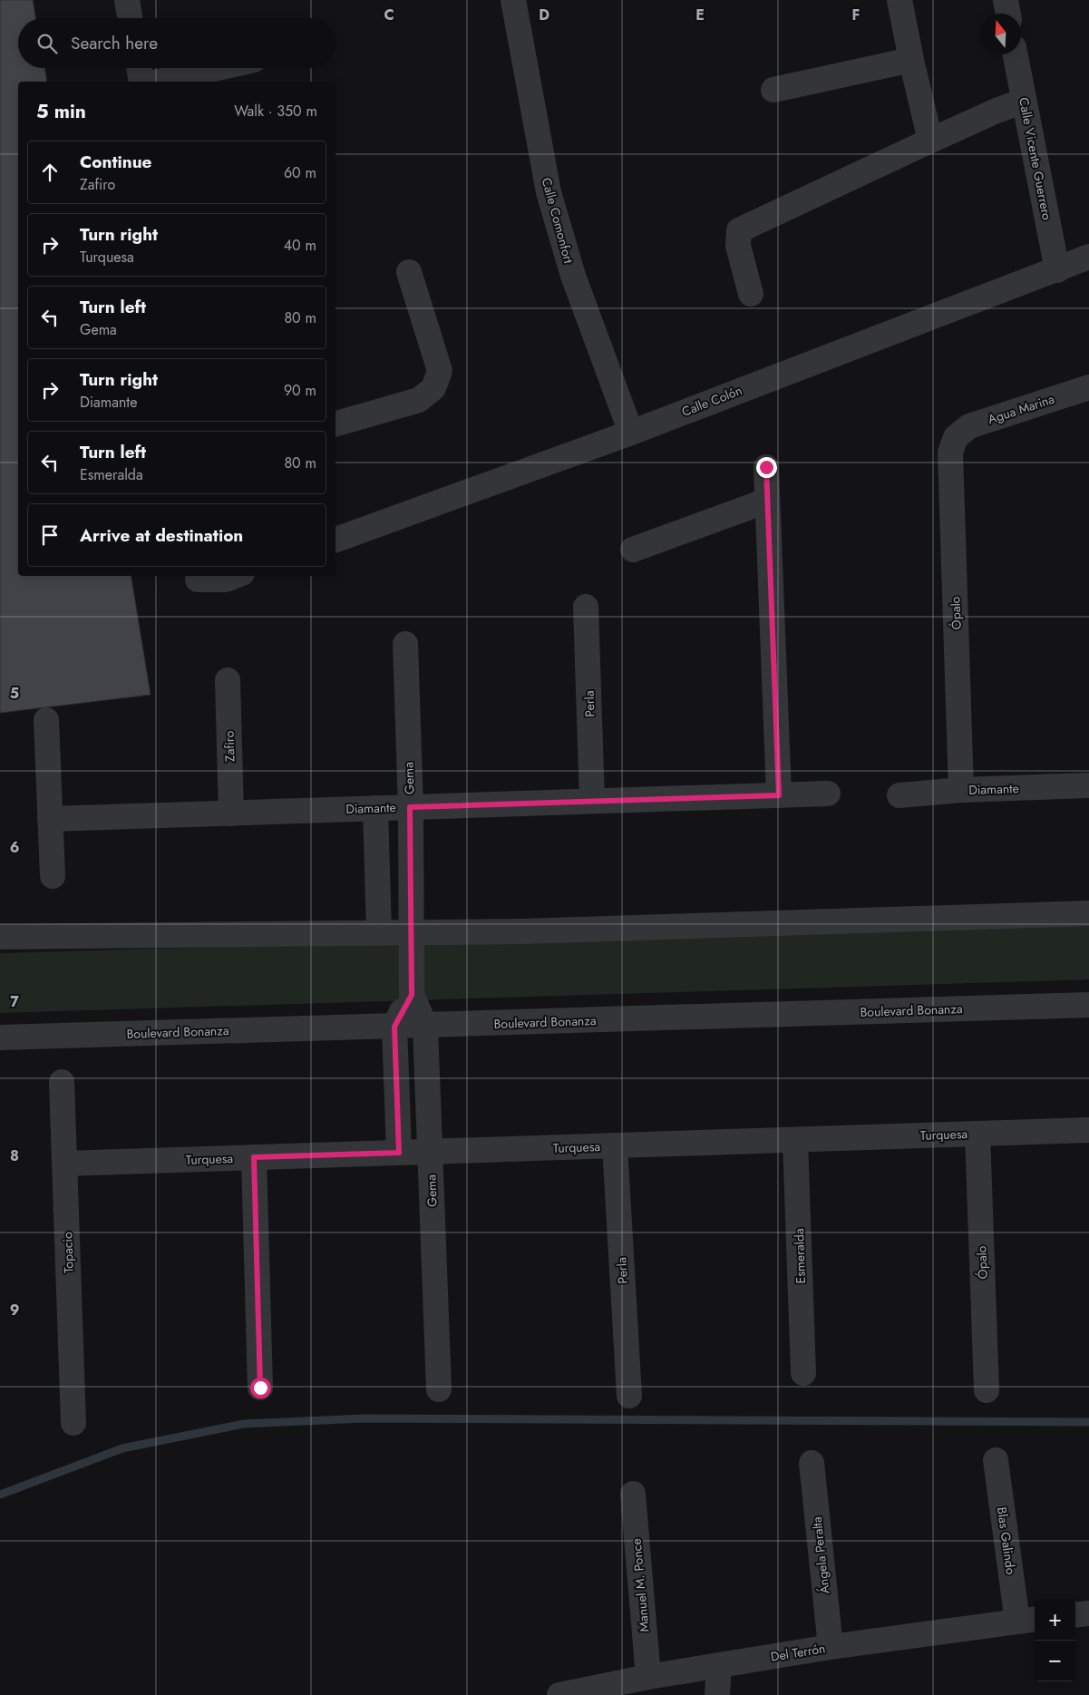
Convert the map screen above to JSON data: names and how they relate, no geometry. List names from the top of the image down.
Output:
{
  "streets": {
    "street": [
      "Calle Vicente Guerrero",
      "Calle Comonfort",
      "Calle Colón",
      "Agua Marina",
      "Ópalo",
      "Perla",
      "Zafiro",
      "Gema",
      "Diamante",
      "Boulevard Bonanza",
      "Turquesa",
      "Topacio",
      "Esmeralda",
      "Blas Galindo",
      "Ángela Peralta",
      "Manuel M. Ponce",
      "Del Terrón"
    ]
  },
  "crossings": [
    ["Calle Vicente Guerrero", "Calle Colón"],
    ["Calle Comonfort", "Calle Colón"],
    ["Agua Marina", "Ópalo"],
    ["Ópalo", "Diamante"],
    ["Ópalo", "Turquesa"],
    ["Perla", "Diamante"],
    ["Perla", "Turquesa"],
    ["Zafiro", "Diamante"],
    ["Gema", "Diamante"],
    ["Gema", "Boulevard Bonanza"],
    ["Gema", "Turquesa"],
    ["Turquesa", "Topacio"],
    ["Turquesa", "Esmeralda"],
    ["Blas Galindo", "Del Terrón"],
    ["Ángela Peralta", "Del Terrón"],
    ["Manuel M. Ponce", "Del Terrón"]
  ],
  "north": "top",
  "page": {
    "search": "Search here",
    "heading": ["5 min", "Walk · 350 m"],
    "list": [
      ["Continue", "Zafiro", "60 m"],
      ["Turn right", "Turquesa", "40 m"],
      ["Turn left", "Gema", "80 m"],
      ["Turn right", "Diamante", "90 m"],
      ["Turn left", "Esmeralda", "80 m"],
      "Arrive at destination"
    ],
    "map_buttons": ["+", "−"]
  },
  "grid": {
    "columns": [
      "C",
      "D",
      "E",
      "F"
    ],
    "rows": [
      "5",
      "6",
      "7",
      "8",
      "9"
    ]
  }
}
